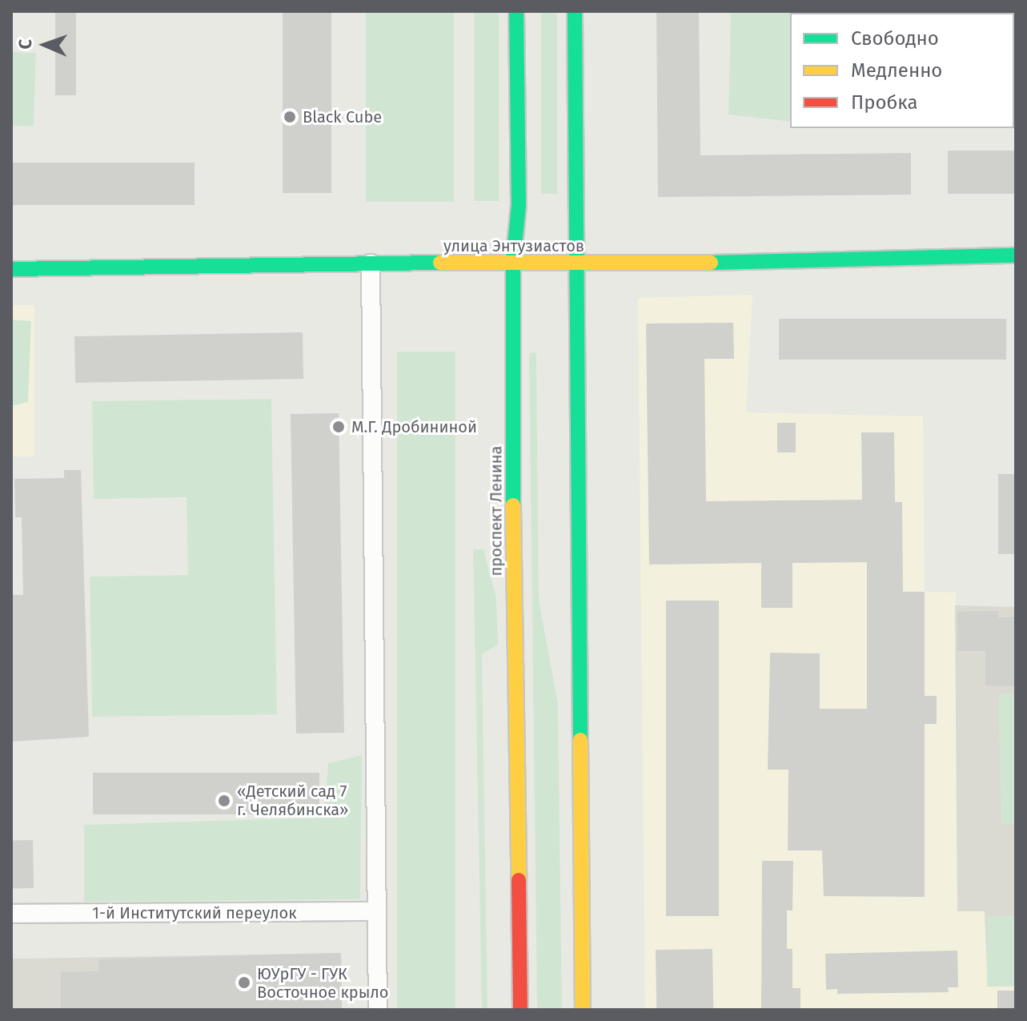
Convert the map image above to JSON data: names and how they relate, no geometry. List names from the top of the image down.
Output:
{
  "streets": {
    "main road": ["улица Энтузиастов", "проспект Ленина"],
    "street": ["1-й Институтский переулок"]
  },
  "crossings": [
    ["улица Энтузиастов", "проспект Ленина"]
  ],
  "places": [
    "Black Cube",
    "М.Г. Дробининой",
    "«Детский сад 7 г. Челябинска»",
    "ЮУрГУ - ГУК Восточное крыло"
  ],
  "legend": ["Свободно", "Медленно", "Пробка"],
  "north": "left"
}
